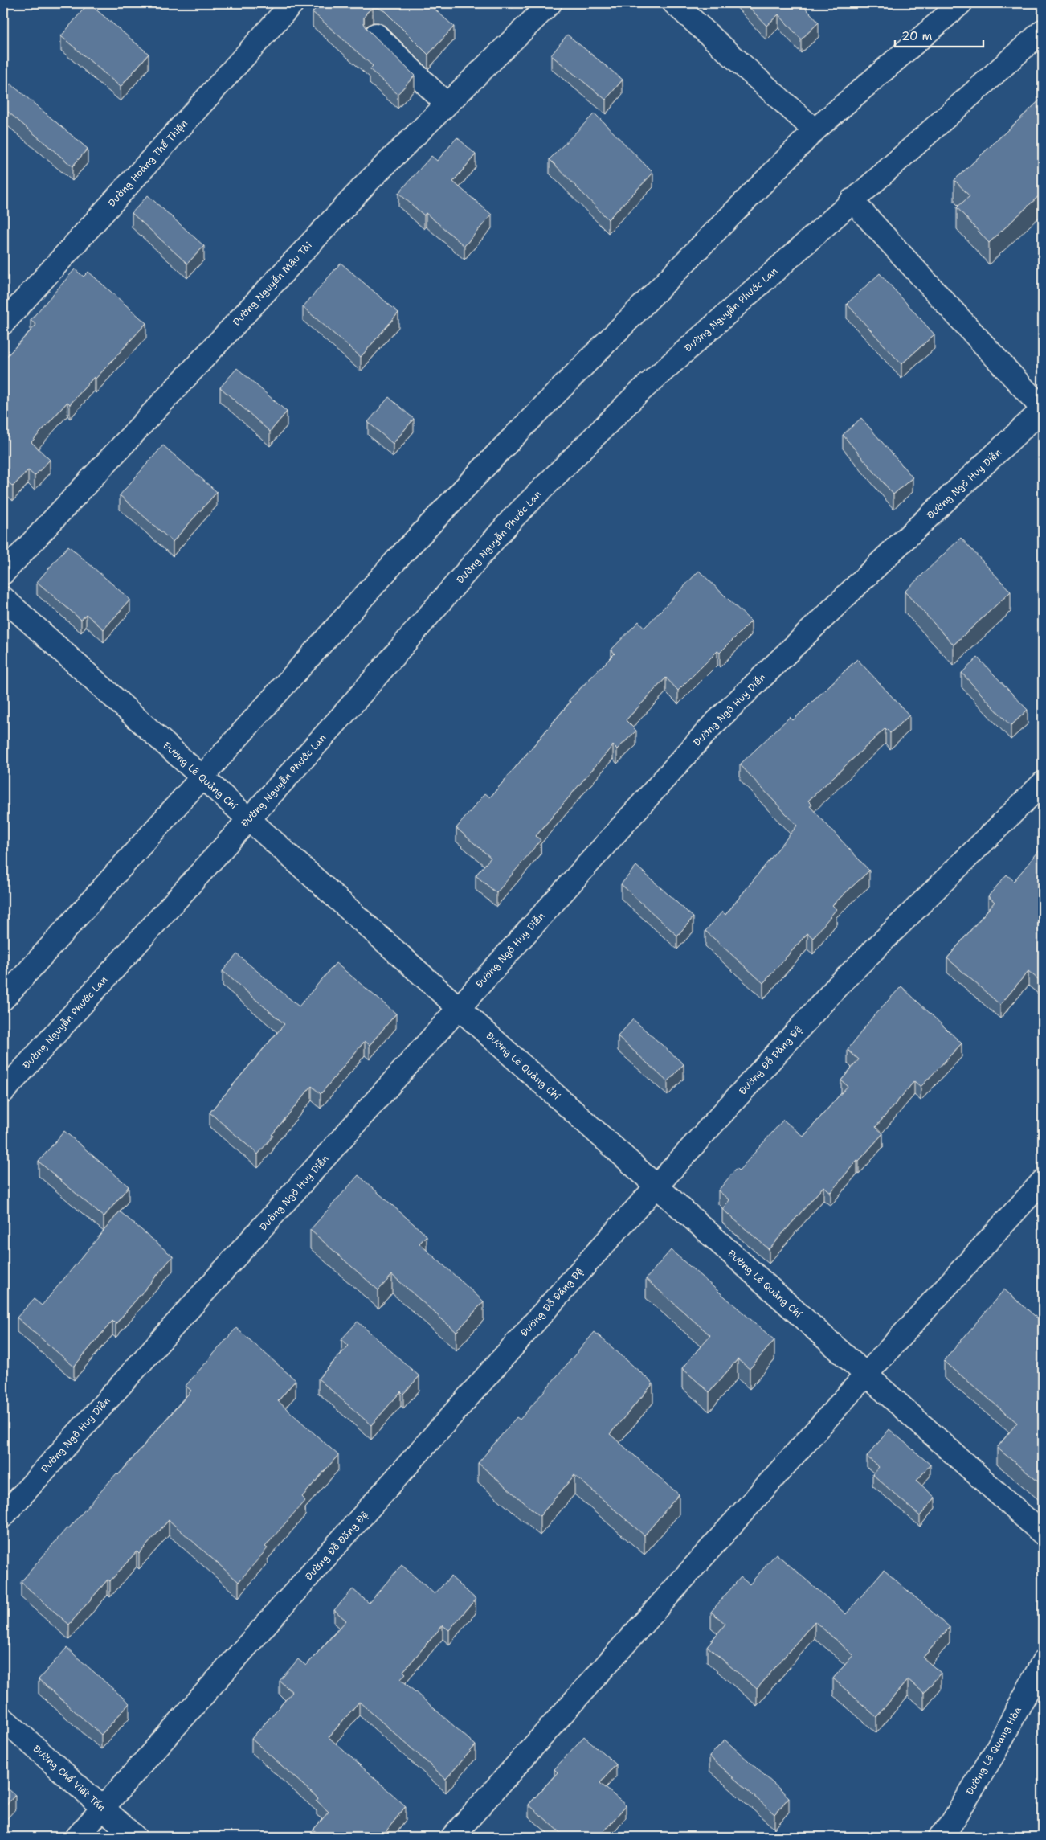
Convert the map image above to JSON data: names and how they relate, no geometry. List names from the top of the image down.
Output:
{
  "streets": {
    "street": [
      "Đường Hoàng Thế Thiện",
      "Đường Nguyễn Mậu Tài",
      "Đường Nguyễn Phước Lan",
      "Đường Ngô Huy Diễn",
      "Đường Lê Quảng Chí",
      "Đường Đỗ Đăng Đệ",
      "Đường Lê Quang Hòa",
      "Đường Chế Viết Tấn"
    ]
  },
  "crossings": [
    ["Đường Nguyễn Phước Lan", "Đường Lê Quảng Chí"],
    ["Đường Ngô Huy Diễn", "Đường Lê Quảng Chí"],
    ["Đường Lê Quảng Chí", "Đường Đỗ Đăng Đệ"],
    ["Đường Đỗ Đăng Đệ", "Đường Chế Viết Tấn"]
  ],
  "scale_bar": "20 m"
}
